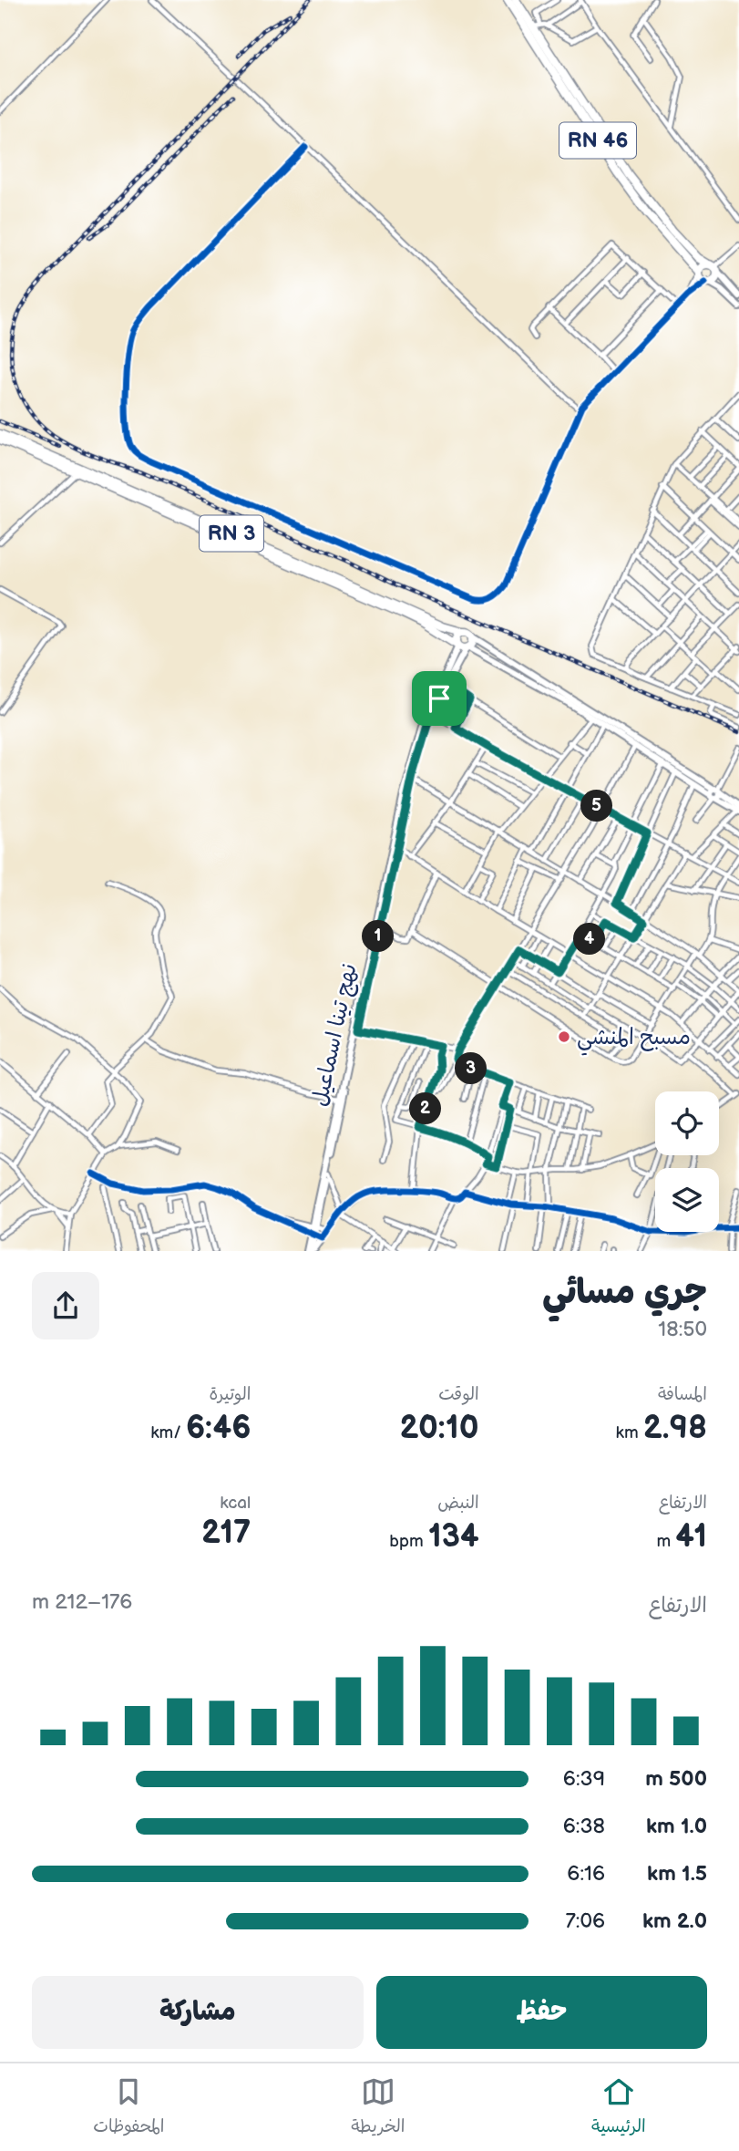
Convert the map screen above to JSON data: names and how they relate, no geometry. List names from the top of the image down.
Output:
{
  "streets": {
    "highway": ["RN 46", "RN 3"],
    "main road": ["نهج تينا اسماعيل"]
  },
  "crossings": [
    ["RN 3", "نهج تينا اسماعيل"]
  ],
  "places": ["مسبح المنشي"],
  "page": {
    "pins": [
      "5",
      "1",
      "4",
      "3",
      "2"
    ],
    "heading": ["جري مسائي", "18:50"],
    "stats": [
      ["المسافة", "2.98 km"],
      ["الوقت", "20:10"],
      ["الوتيرة", "6:46 /km"],
      ["الارتفاع", "41 m"],
      ["النبض", "134 bpm"],
      ["kcal", "217"]
    ],
    "chart": ["الارتفاع", "176–212 m"],
    "list": [
      {
        "name": "500 m",
        "note": "6:39"
      },
      {
        "name": "1.0 km",
        "note": "6:38"
      },
      {
        "name": "1.5 km",
        "note": "6:16"
      },
      {
        "name": "2.0 km",
        "note": "7:06"
      }
    ],
    "buttons": ["حفظ", "مشاركة"],
    "tabs": ["الرئيسية", "الخريطة", "المحفوظات"]
  }
}
